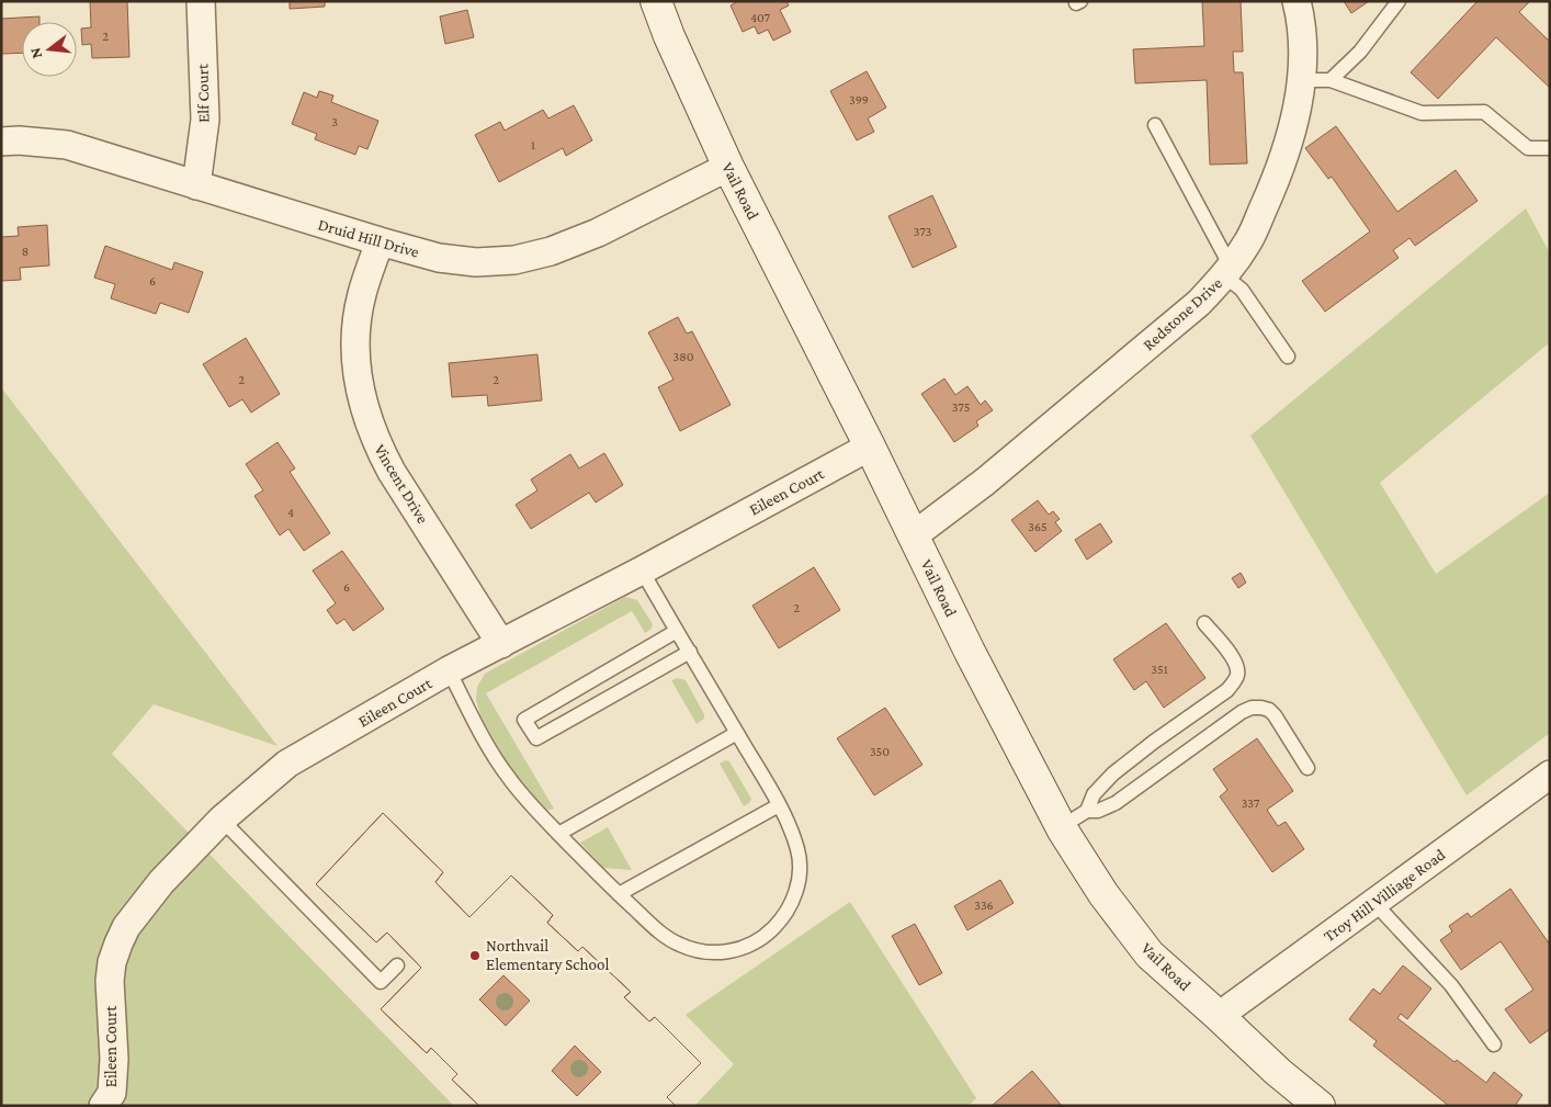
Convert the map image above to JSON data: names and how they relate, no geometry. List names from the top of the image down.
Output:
{
  "streets": {
    "street": [
      "Elf Court",
      "Vail Road",
      "Druid Hill Drive",
      "Redstone Drive",
      "Vincent Drive",
      "Eileen Court",
      "Troy Hill Villiage Road"
    ]
  },
  "crossings": [
    ["Elf Court", "Druid Hill Drive"],
    ["Vail Road", "Druid Hill Drive"],
    ["Vail Road", "Redstone Drive"],
    ["Vail Road", "Eileen Court"],
    ["Vail Road", "Troy Hill Villiage Road"],
    ["Druid Hill Drive", "Vincent Drive"],
    ["Vincent Drive", "Eileen Court"]
  ],
  "places": ["Northvail Elementary School"],
  "house_numbers": [
    "407",
    "2",
    "399",
    "3",
    "1",
    "373",
    "8",
    "6",
    "380",
    "2",
    "2",
    "375",
    "4",
    "365",
    "6",
    "2",
    "351",
    "350",
    "337",
    "336"
  ],
  "north": "left"
}
